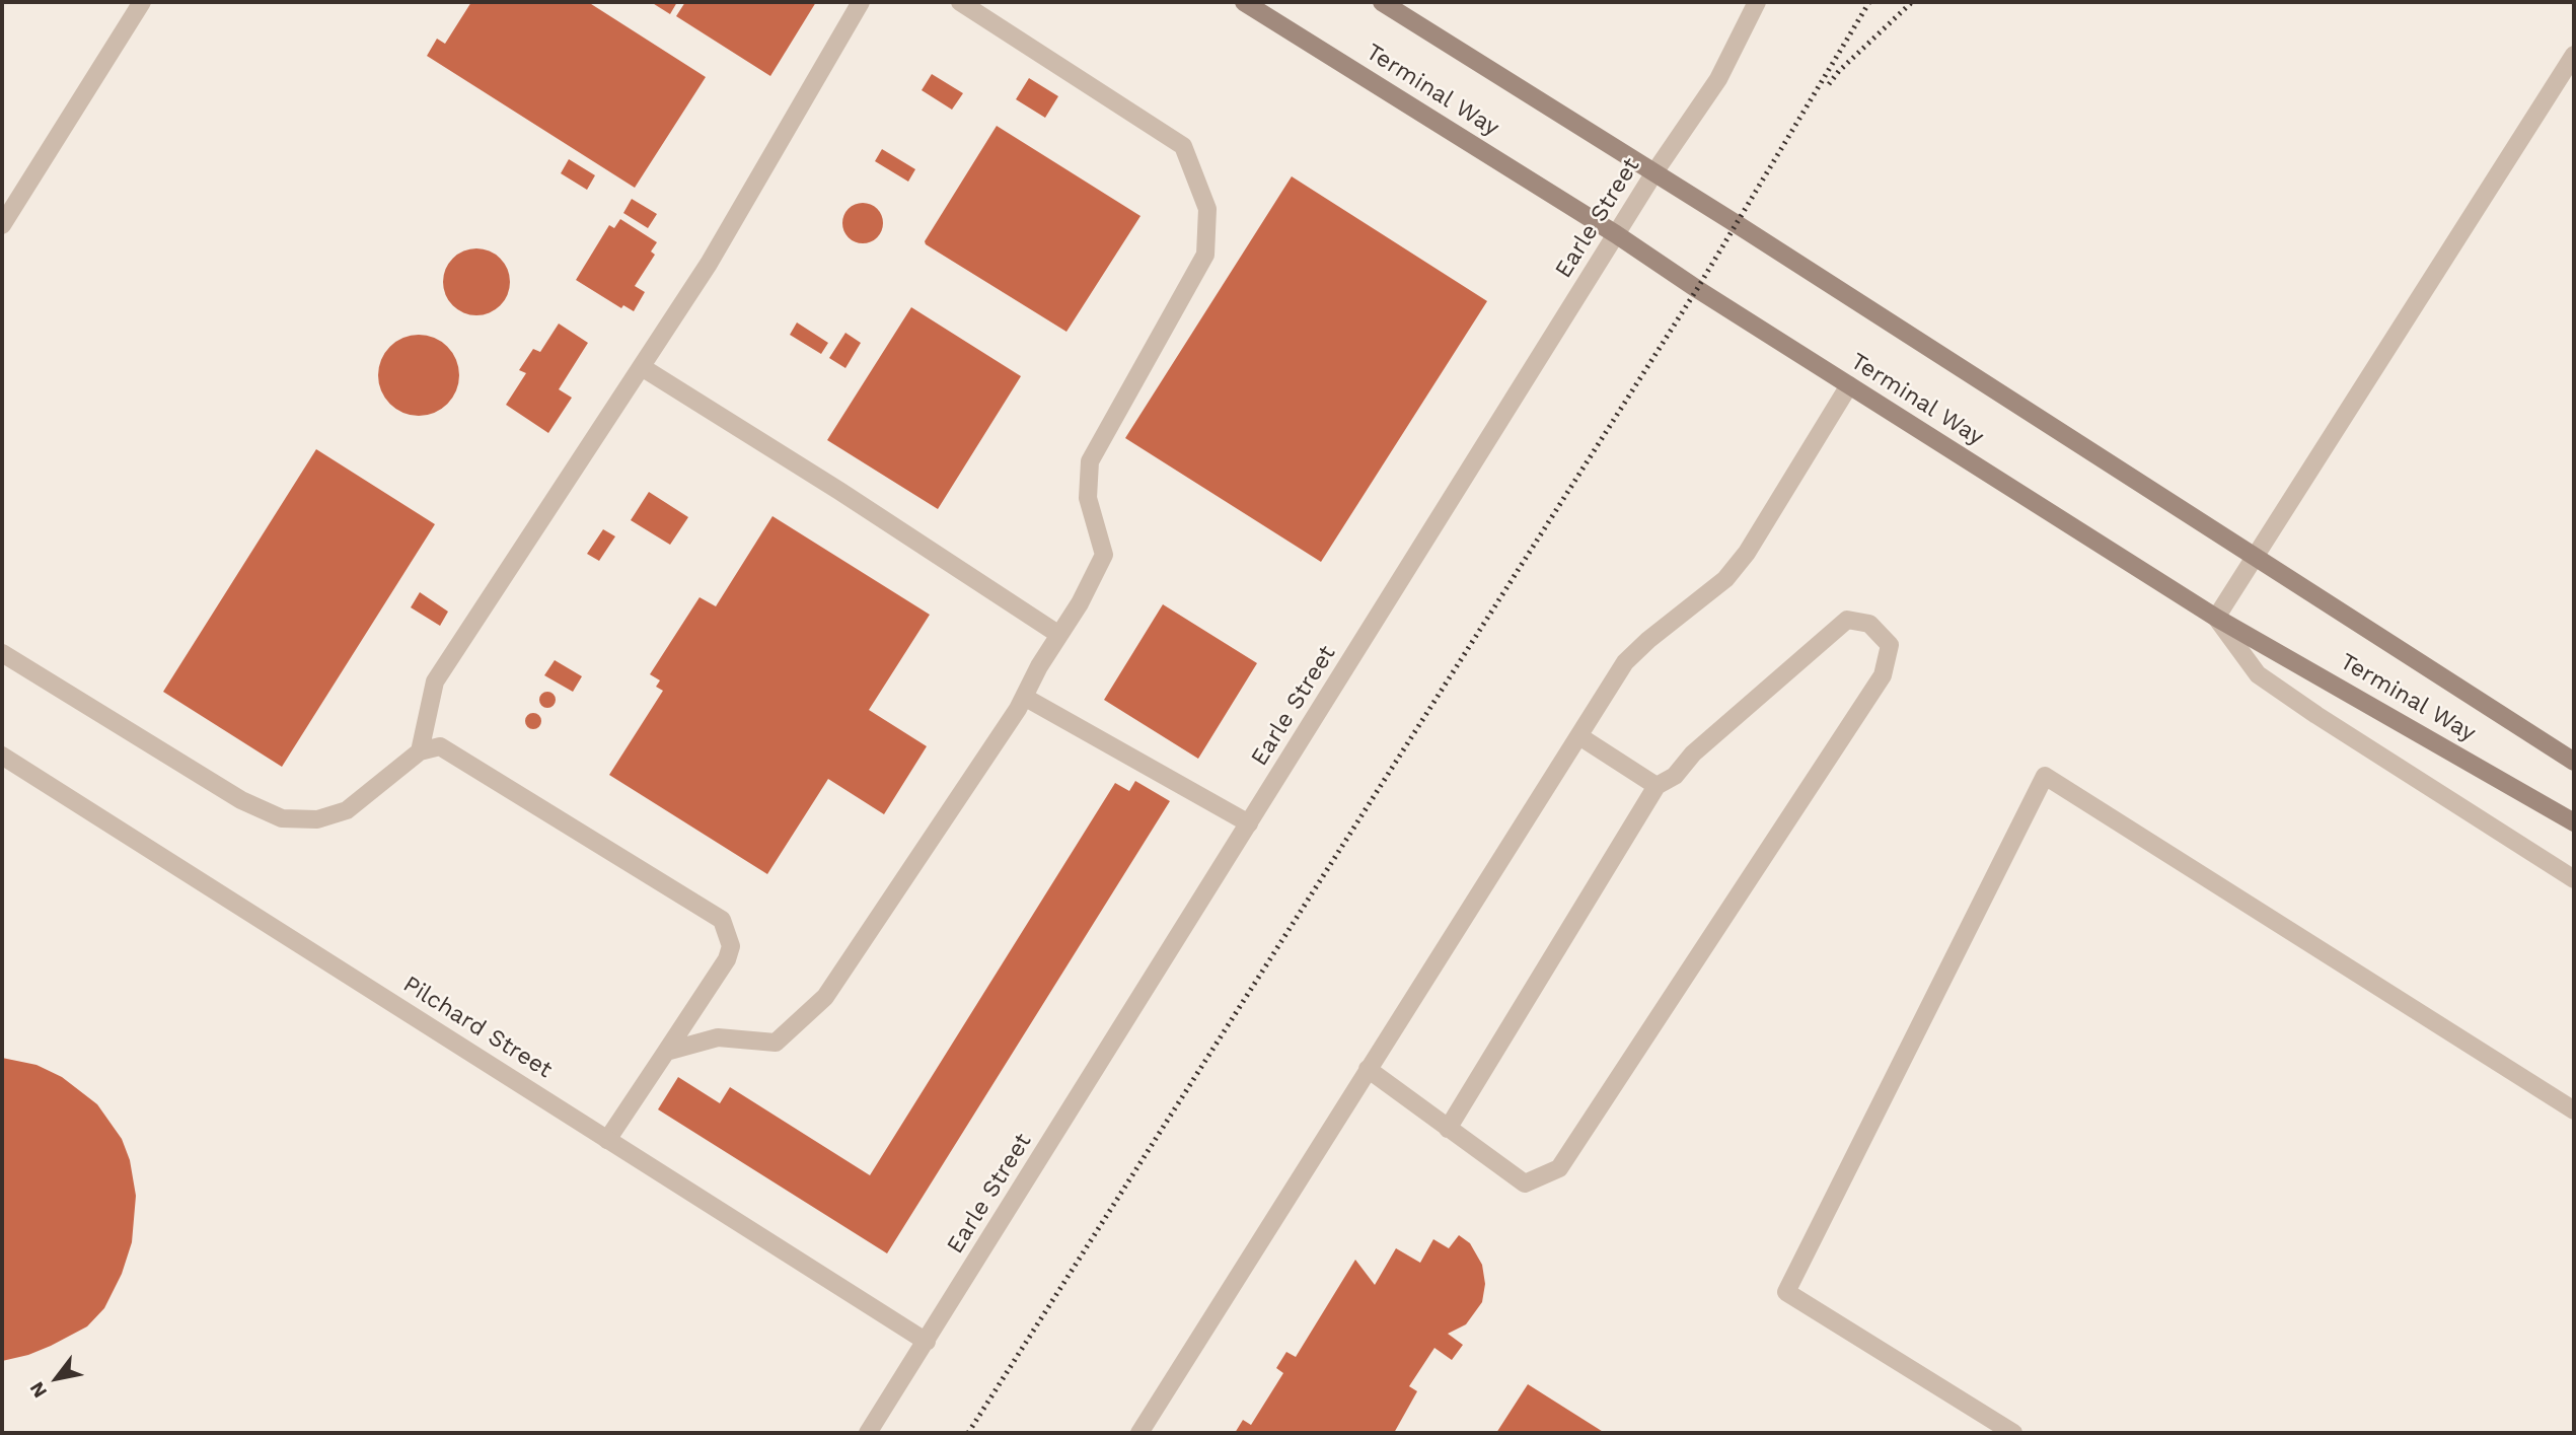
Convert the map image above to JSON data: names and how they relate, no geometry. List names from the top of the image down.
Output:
{
  "streets": {
    "main road": ["Terminal Way"],
    "street": ["Earle Street", "Pilchard Street"]
  },
  "crossings": [
    ["Terminal Way", "Earle Street"],
    ["Earle Street", "Pilchard Street"]
  ],
  "north": "bottom left"
}
